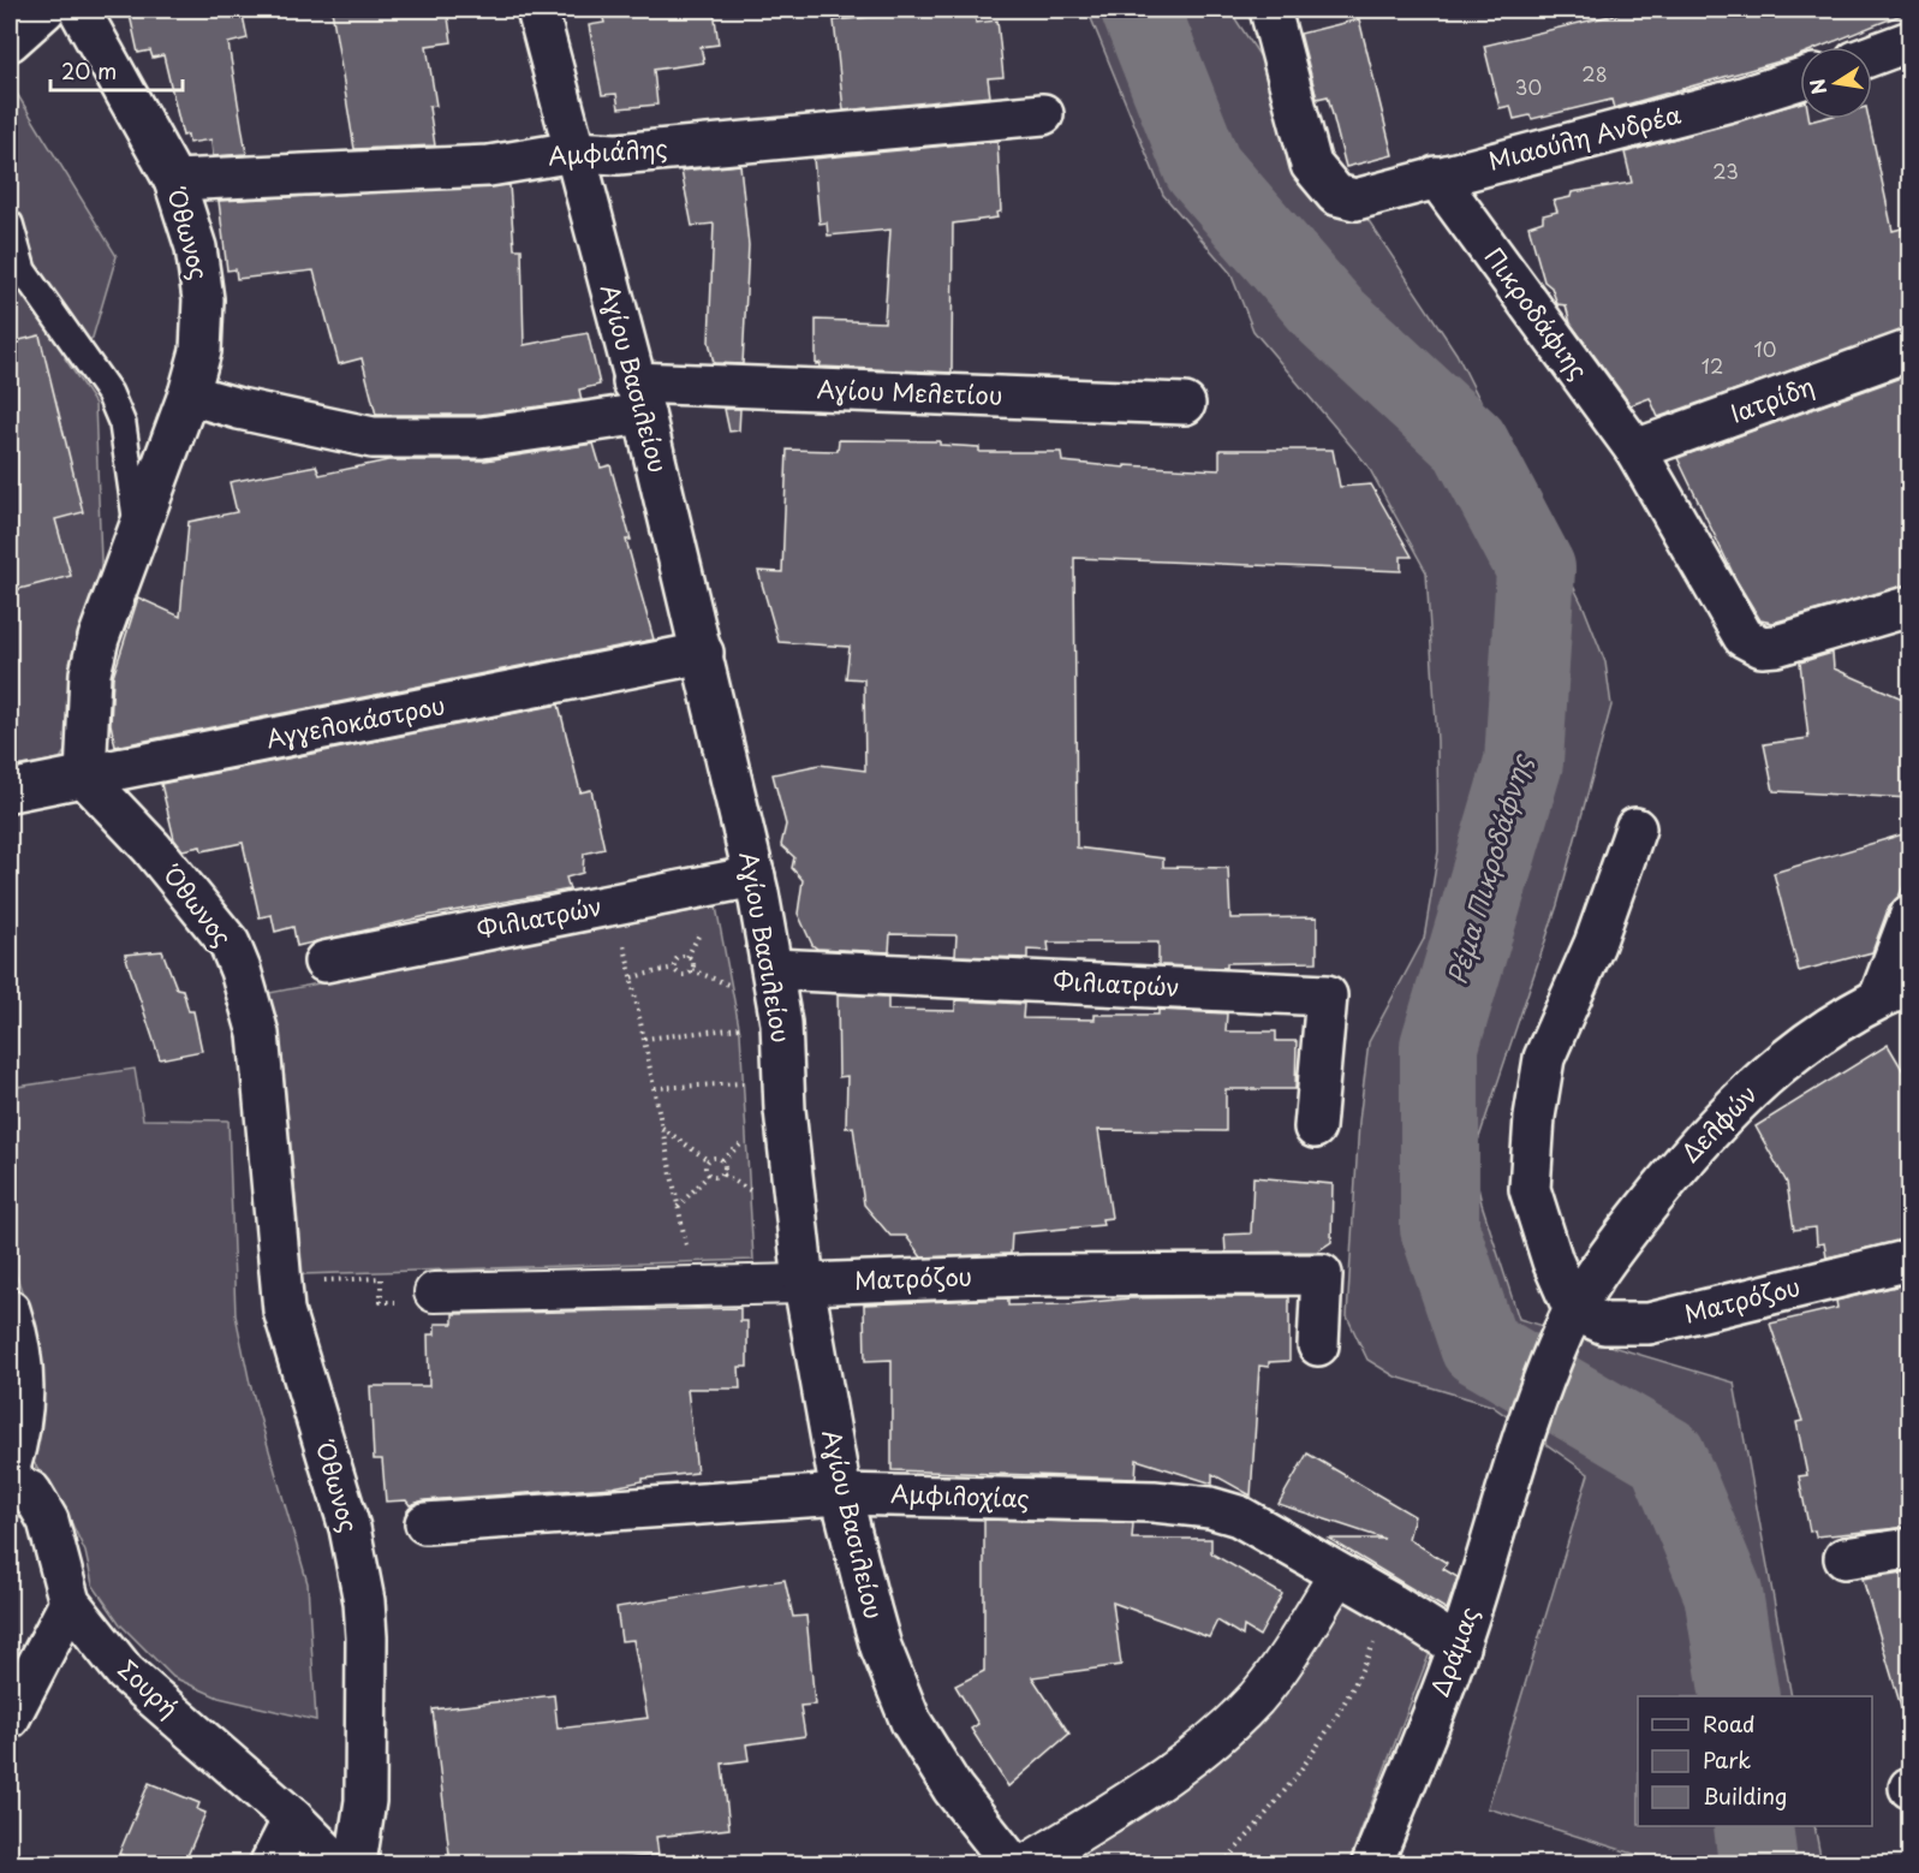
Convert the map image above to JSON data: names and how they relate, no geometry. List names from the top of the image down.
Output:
{
  "streets": {
    "street": [
      "Μιαούλη Ανδρέα",
      "Αμφιάλης",
      "Όθωνος",
      "Πικροδάφιης",
      "Αγίου Βασιλείου",
      "Αγίου Μελετίου",
      "Ιατρίδη",
      "Αγγελοκάστρου",
      "Φιλιατρών",
      "Δελφών",
      "Ματρόζου",
      "Αμφιλοχίας",
      "Δράμας",
      "Σουρή"
    ]
  },
  "crossings": [
    ["Μιαούλη Ανδρέα", "Πικροδάφιης"],
    ["Αμφιάλης", "Όθωνος"],
    ["Αμφιάλης", "Αγίου Βασιλείου"],
    ["Όθωνος", "Αγίου Μελετίου"],
    ["Όθωνος", "Αγγελοκάστρου"],
    ["Πικροδάφιης", "Ιατρίδη"],
    ["Αγίου Βασιλείου", "Αγίου Μελετίου"],
    ["Αγίου Βασιλείου", "Αγγελοκάστρου"],
    ["Αγίου Βασιλείου", "Φιλιατρών"],
    ["Αγίου Βασιλείου", "Ματρόζου"],
    ["Αγίου Βασιλείου", "Αμφιλοχίας"],
    ["Δελφών", "Ματρόζου"],
    ["Δελφών", "Δράμας"],
    ["Αμφιλοχίας", "Δράμας"]
  ],
  "water": ["Ρέμα Πικροδάφνης"],
  "house_numbers": [
    "28",
    "30",
    "23",
    "10",
    "12"
  ],
  "legend": ["Road", "Park", "Building"],
  "scale_bar": "20 m",
  "north": "left"
}
